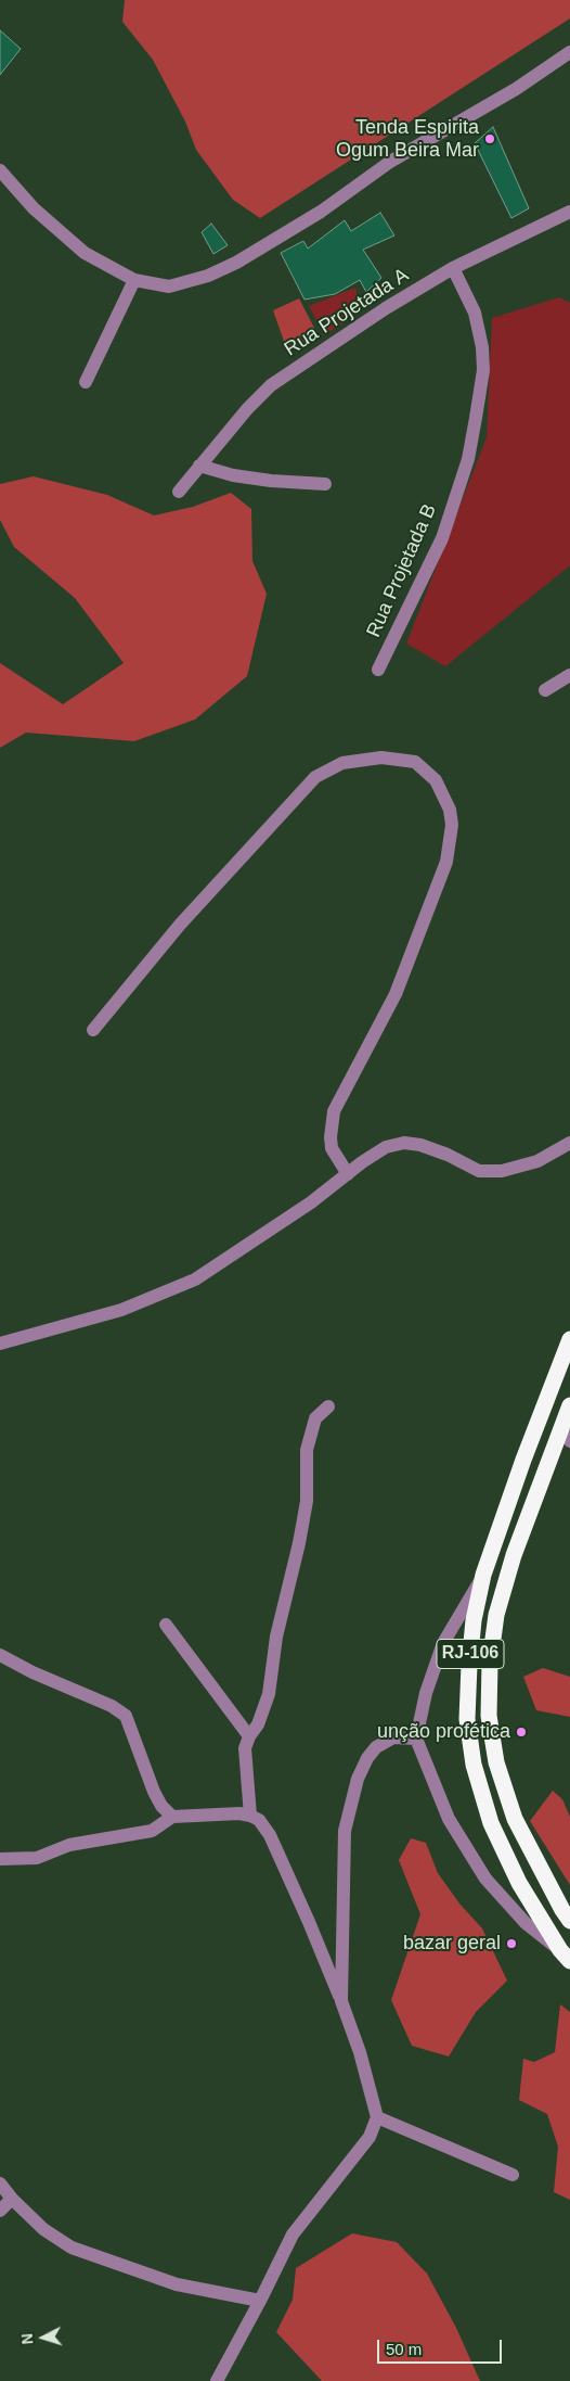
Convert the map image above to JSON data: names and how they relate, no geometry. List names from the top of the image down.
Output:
{
  "streets": {
    "highway": ["RJ-106"],
    "street": ["Rua Projetada A", "Rua Projetada B"]
  },
  "crossings": [
    ["Rua Projetada A", "Rua Projetada B"]
  ],
  "places": ["Tenda Espirita Ogum Beira Mar", "unção profética", "bazar geral"],
  "scale_bar": "50 m",
  "north": "left"
}
